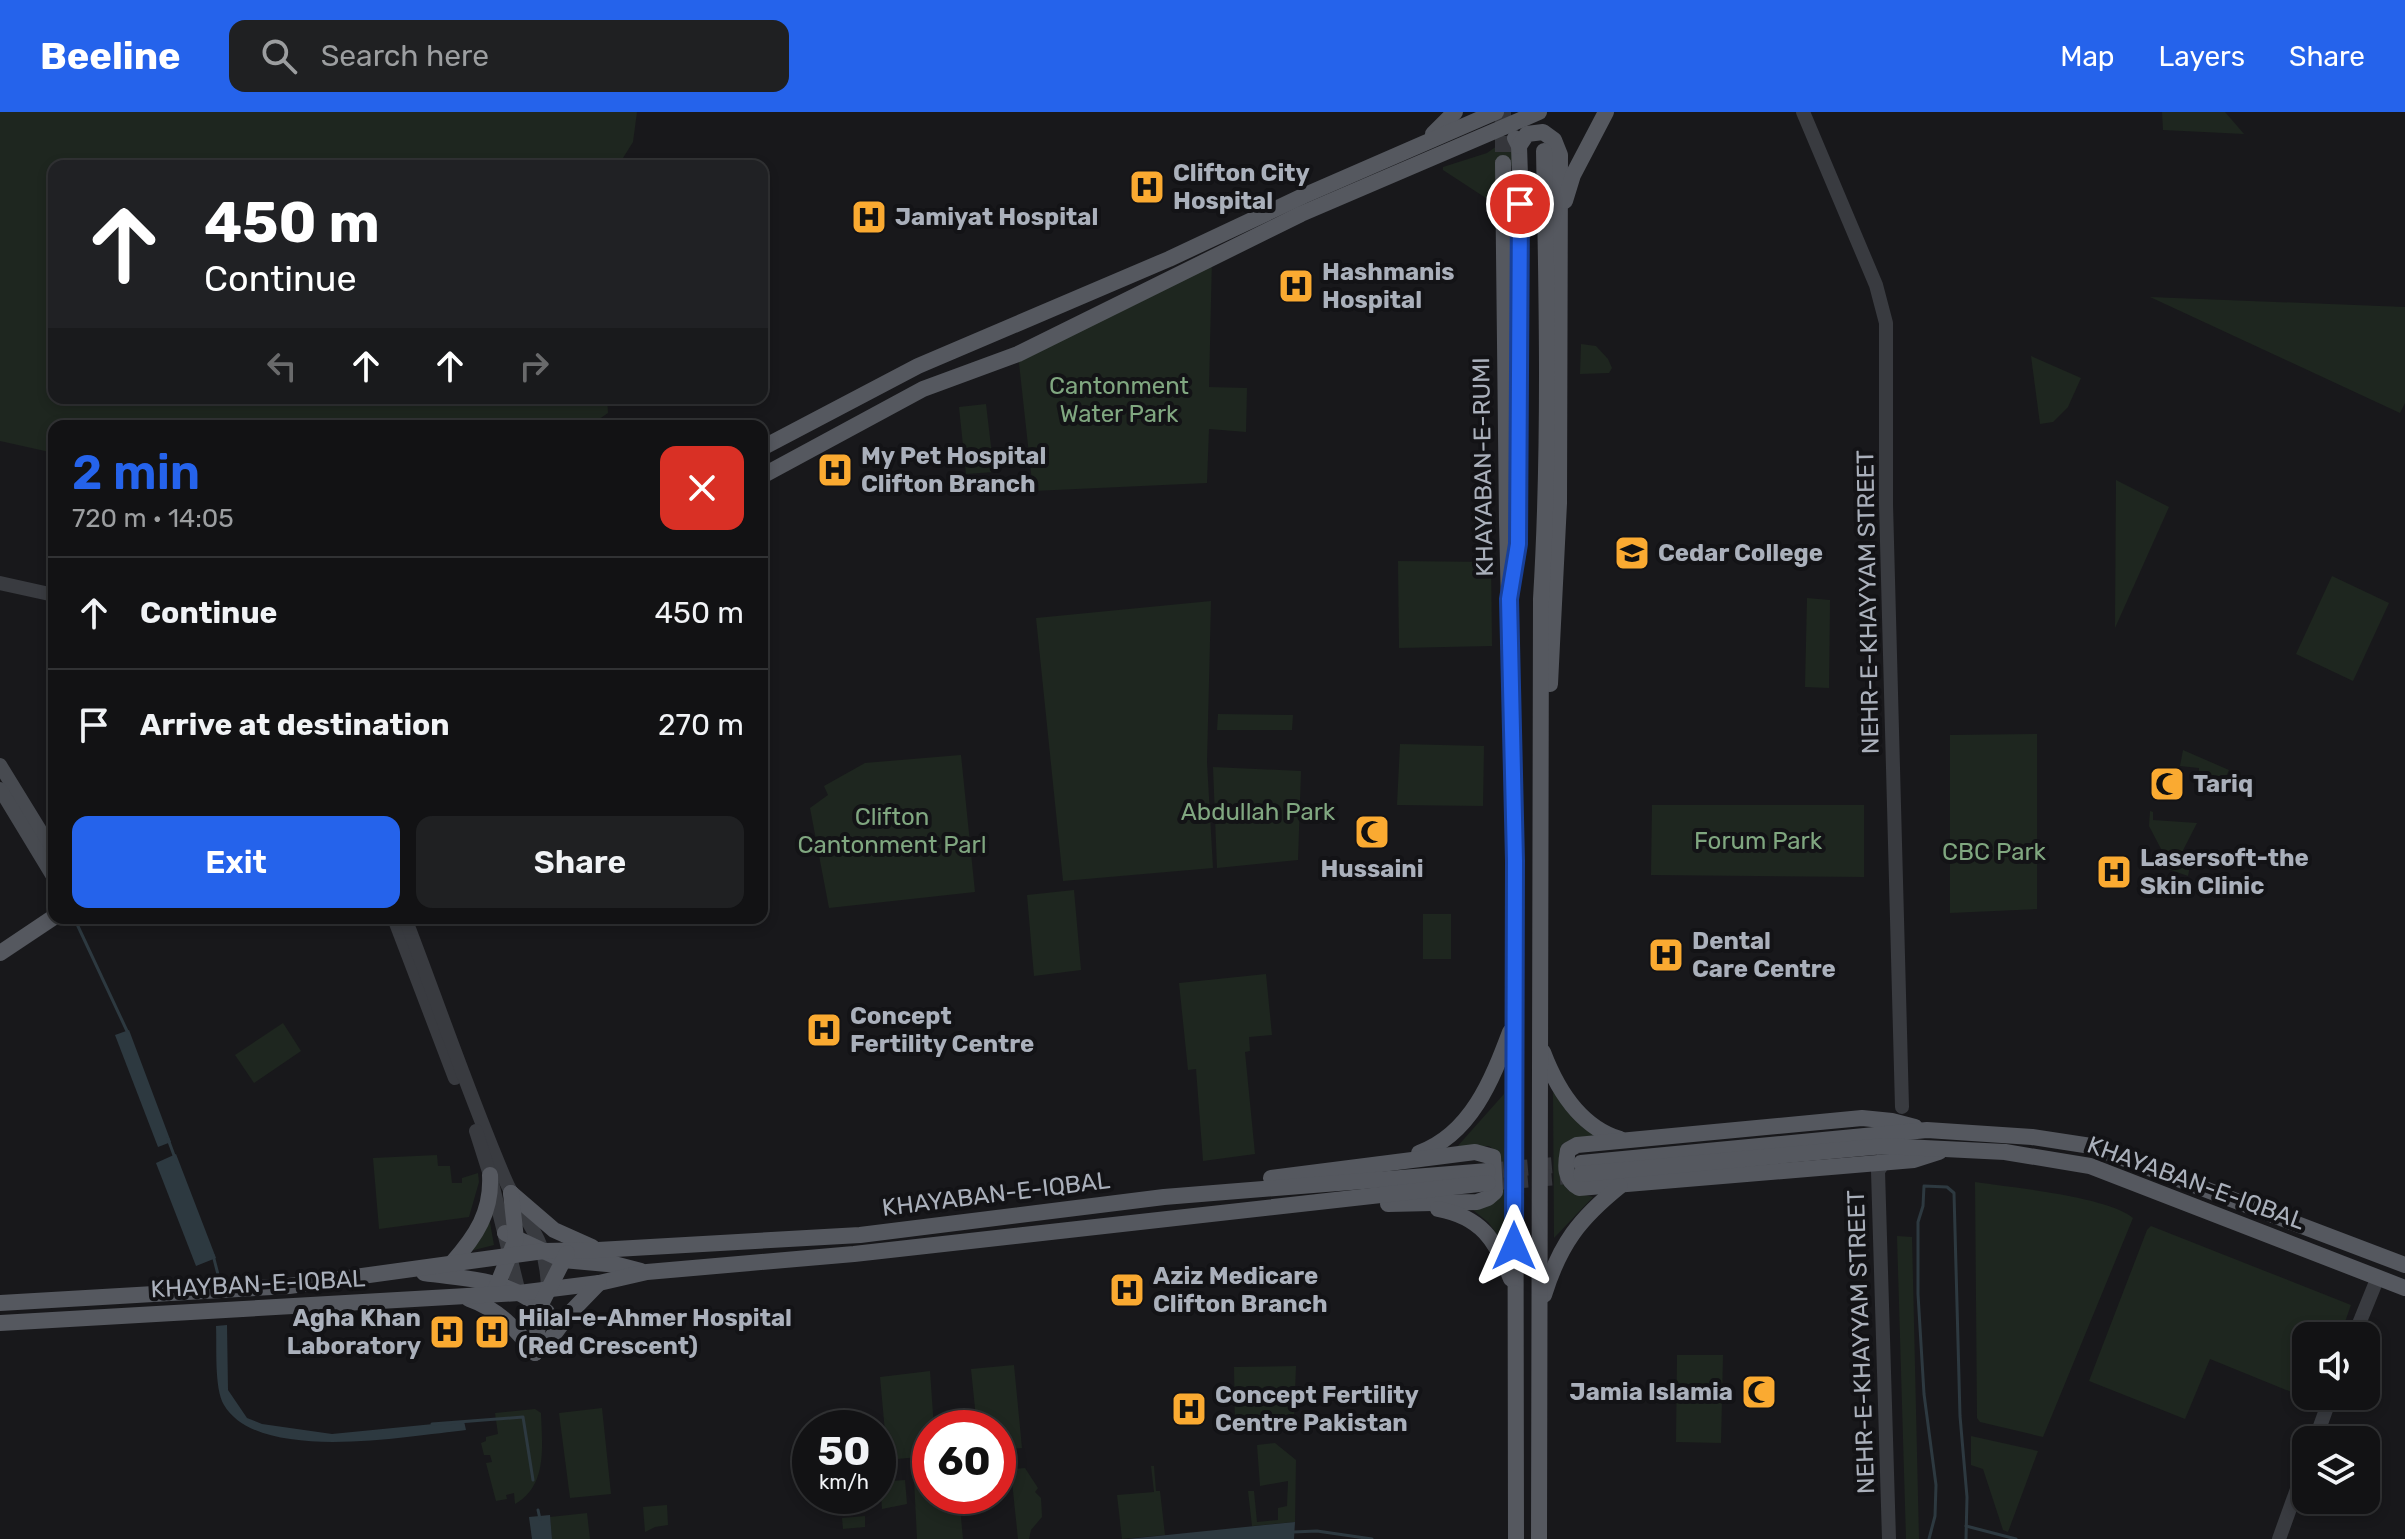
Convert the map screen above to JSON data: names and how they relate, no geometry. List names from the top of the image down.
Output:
{
  "streets": {
    "main road": ["KHAYABAN-E-RUMI", "KHAYABAN-E-IQBAL", "KHAYBAN-E-IQBAL"],
    "street": ["NEHR-E-KHAYYAM STREET"]
  },
  "crossings": [
    ["NEHR-E-KHAYYAM STREET", "KHAYABAN-E-IQBAL"],
    ["KHAYABAN-E-IQBAL", "KHAYBAN-E-IQBAL"]
  ],
  "parks": [
    "Cantonment Water Park",
    "Abdullah Park",
    "Clifton Cantonment Parl",
    "Forum Park",
    "CBC Park"
  ],
  "places": {
    "hospital": [
      "Clifton City Hospital",
      "Jamiyat Hospital",
      "Hashmanis Hospital",
      "My Pet Hospital Clifton Branch",
      "Lasersoft-the Skin Clinic",
      "Dental Care Centre",
      "Concept Fertility Centre",
      "Aziz Medicare Clifton Branch",
      "Agha Khan Laboratory",
      "Hilal-e-Ahmer Hospital (Red Crescent)",
      "Concept Fertility Centre Pakistan"
    ],
    "school or university": ["Cedar College"],
    "mosque": ["Tariq", "Hussaini", "Jamia Islamia"]
  },
  "page": {
    "header": "Beeline",
    "search": "Search here",
    "nav": ["Map", "Layers", "Share"],
    "turn": ["450 m", "Continue"],
    "heading": ["2 min", "720 m · 14:05"],
    "list": [
      {
        "name": "Continue",
        "value": "450 m"
      },
      {
        "name": "Arrive at destination",
        "value": "270 m"
      }
    ],
    "buttons": ["Exit", "Share"],
    "speed": "50 km/h",
    "limit": "60"
  }
}
